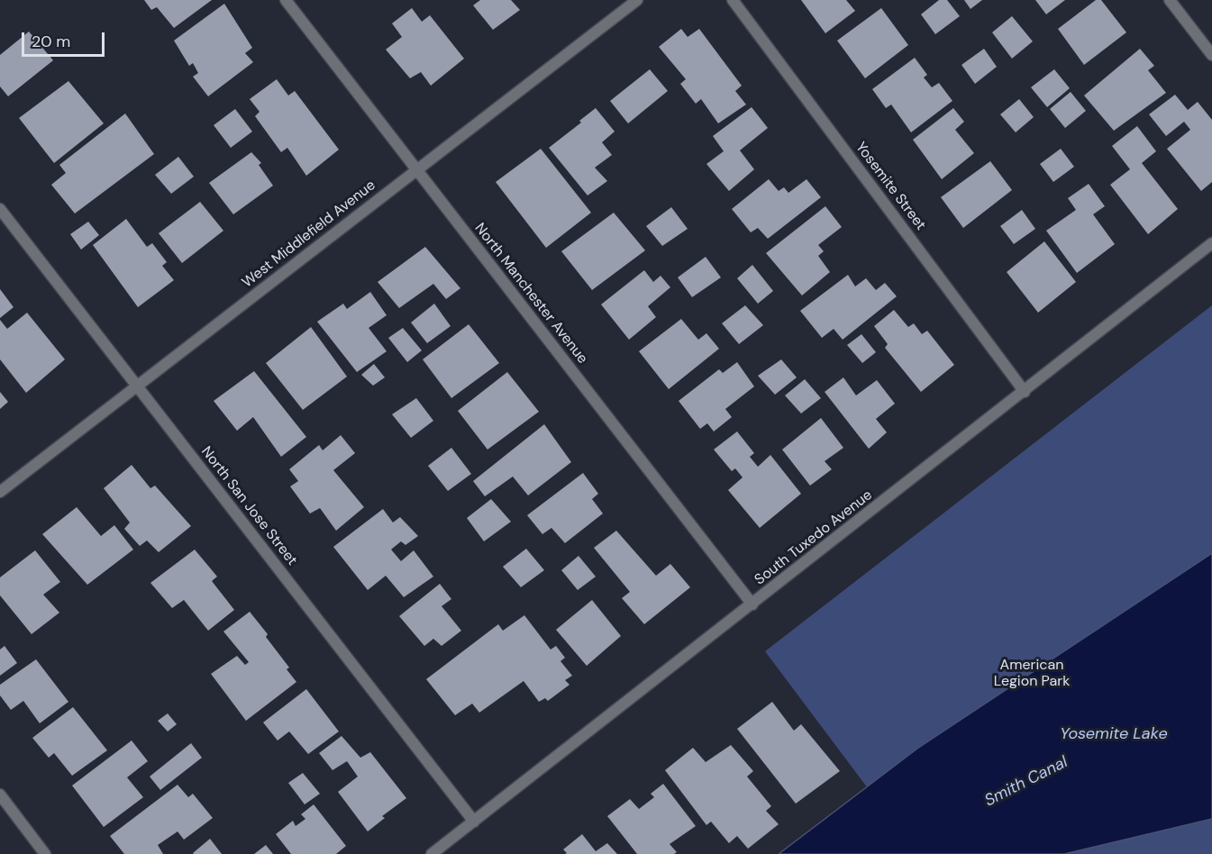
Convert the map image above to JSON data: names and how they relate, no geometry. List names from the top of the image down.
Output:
{
  "streets": {
    "street": [
      "Yosemite Street",
      "West Middlefield Avenue",
      "North Manchester Avenue",
      "North San Jose Street",
      "South Tuxedo Avenue"
    ]
  },
  "crossings": [
    ["Yosemite Street", "South Tuxedo Avenue"],
    ["West Middlefield Avenue", "North Manchester Avenue"],
    ["West Middlefield Avenue", "North San Jose Street"],
    ["North Manchester Avenue", "South Tuxedo Avenue"],
    ["North San Jose Street", "South Tuxedo Avenue"]
  ],
  "water": ["Yosemite Lake", "Smith Canal"],
  "parks": ["American Legion Park"],
  "scale_bar": "20 m"
}
